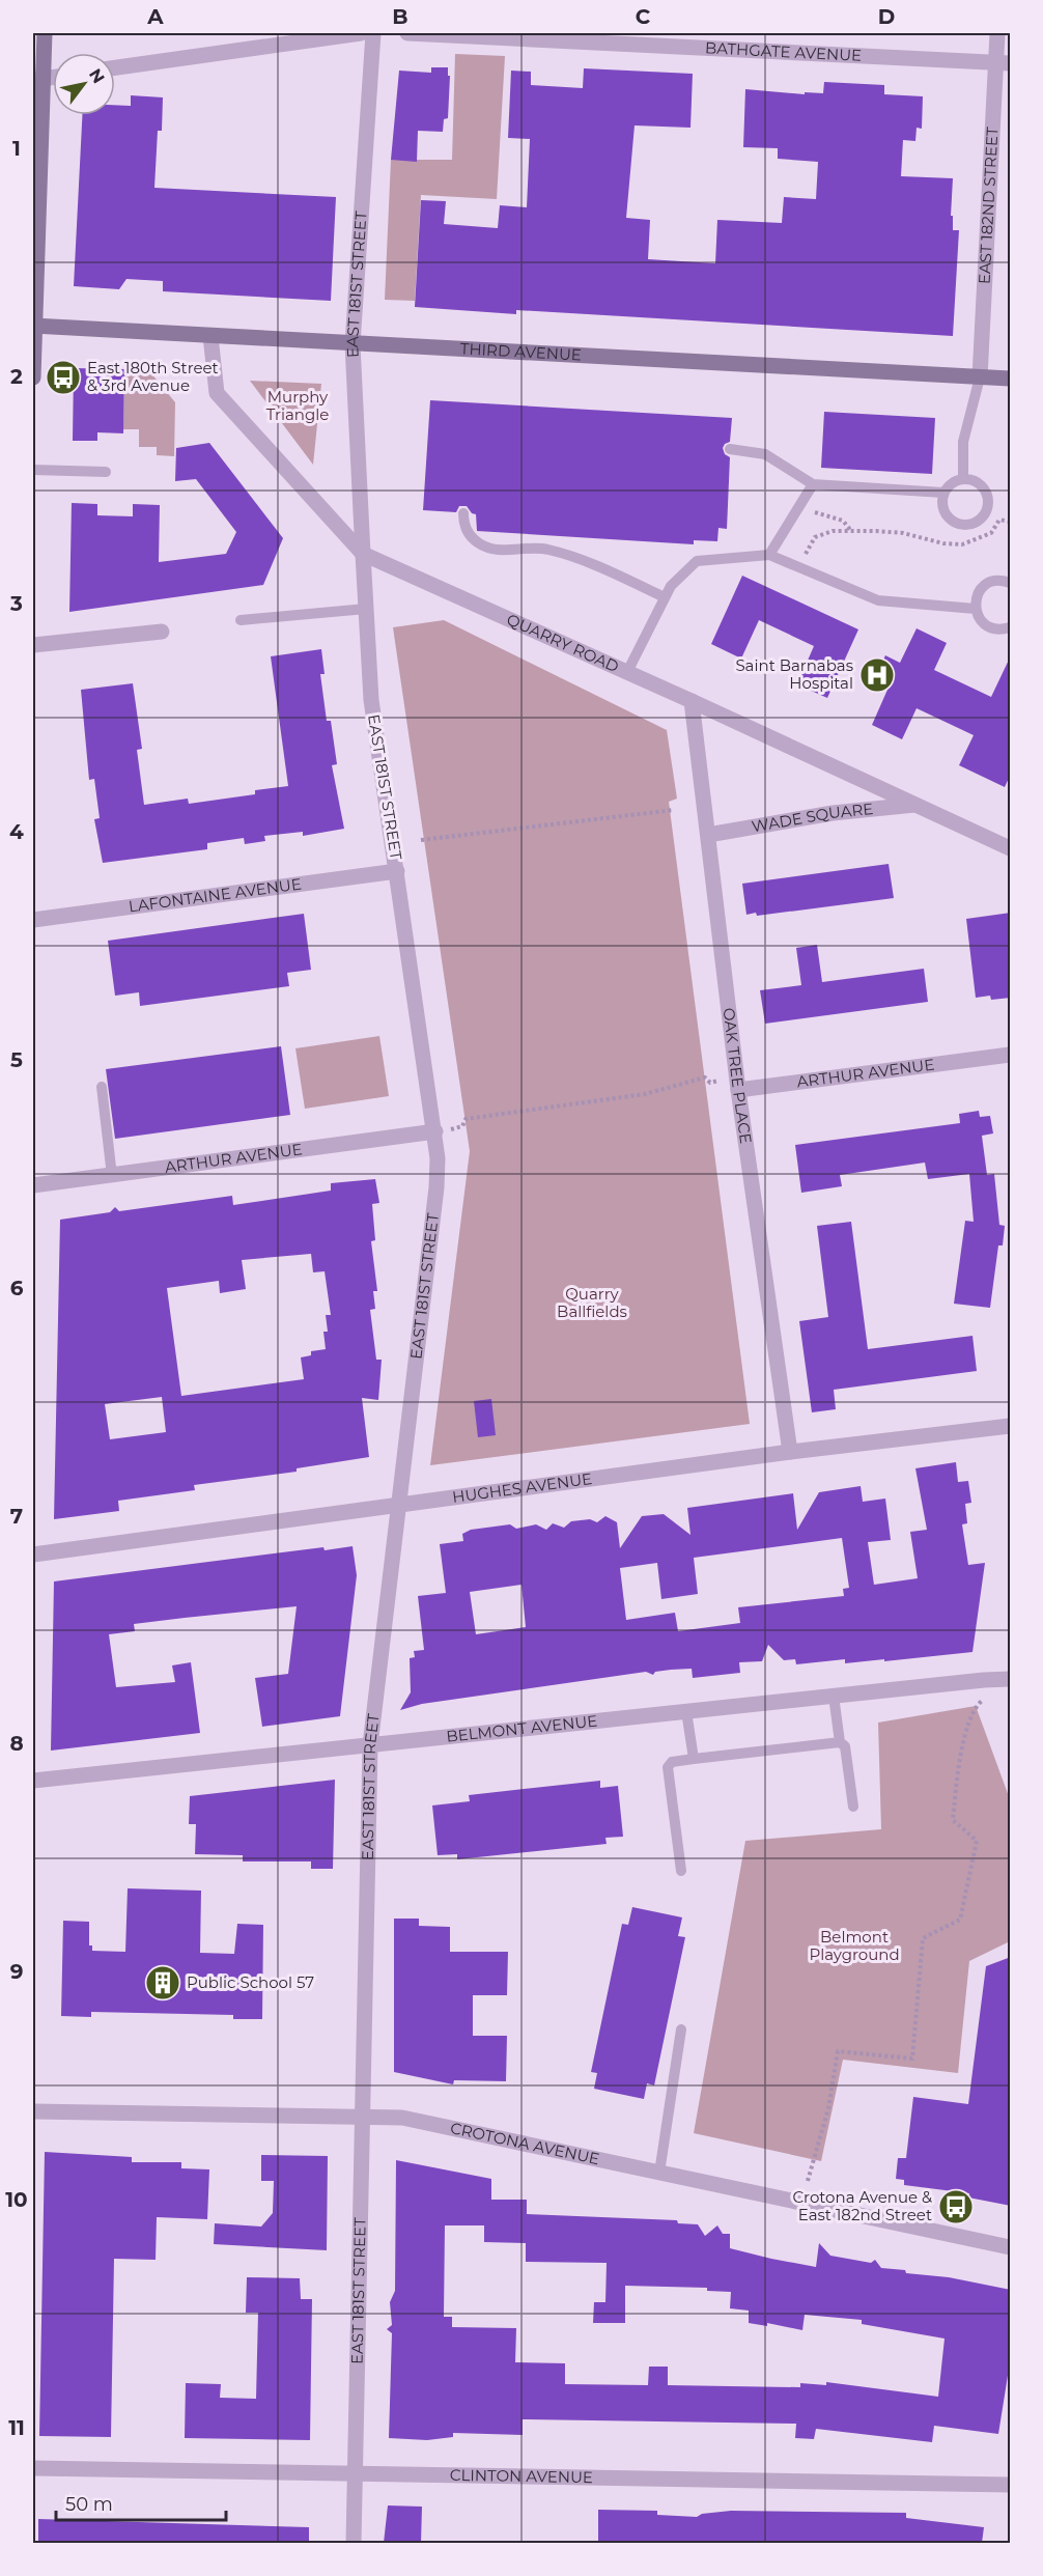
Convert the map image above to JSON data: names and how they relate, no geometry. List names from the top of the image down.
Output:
{
  "streets": {
    "main road": ["THIRD AVENUE"],
    "street": [
      "BATHGATE AVENUE",
      "EAST 182ND STREET",
      "EAST 181ST STREET",
      "QUARRY ROAD",
      "WADE SQUARE",
      "LAFONTAINE AVENUE",
      "ARTHUR AVENUE",
      "OAK TREE PLACE",
      "HUGHES AVENUE",
      "BELMONT AVENUE",
      "CROTONA AVENUE",
      "CLINTON AVENUE"
    ]
  },
  "crossings": [
    ["BATHGATE AVENUE", "EAST 182ND STREET"],
    ["EAST 182ND STREET", "THIRD AVENUE"],
    ["EAST 181ST STREET", "THIRD AVENUE"],
    ["EAST 181ST STREET", "QUARRY ROAD"],
    ["EAST 181ST STREET", "LAFONTAINE AVENUE"],
    ["EAST 181ST STREET", "ARTHUR AVENUE"],
    ["EAST 181ST STREET", "HUGHES AVENUE"],
    ["EAST 181ST STREET", "BELMONT AVENUE"],
    ["EAST 181ST STREET", "CROTONA AVENUE"],
    ["EAST 181ST STREET", "CLINTON AVENUE"],
    ["THIRD AVENUE", "QUARRY ROAD"],
    ["QUARRY ROAD", "WADE SQUARE"],
    ["QUARRY ROAD", "OAK TREE PLACE"],
    ["WADE SQUARE", "OAK TREE PLACE"],
    ["ARTHUR AVENUE", "OAK TREE PLACE"],
    ["OAK TREE PLACE", "HUGHES AVENUE"]
  ],
  "parks": ["Murphy Triangle", "Quarry Ballfields", "Belmont Playground"],
  "places": {
    "bus stop": ["East 180th Street & 3rd Avenue", "Crotona Avenue & East 182nd Street"],
    "hospital": ["Saint Barnabas Hospital"],
    "building": ["Public School 57"]
  },
  "scale_bar": "50 m",
  "north": "top right",
  "grid": {
    "columns": [
      "A",
      "B",
      "C",
      "D"
    ],
    "rows": [
      "1",
      "2",
      "3",
      "4",
      "5",
      "6",
      "7",
      "8",
      "9",
      "10",
      "11"
    ]
  }
}
